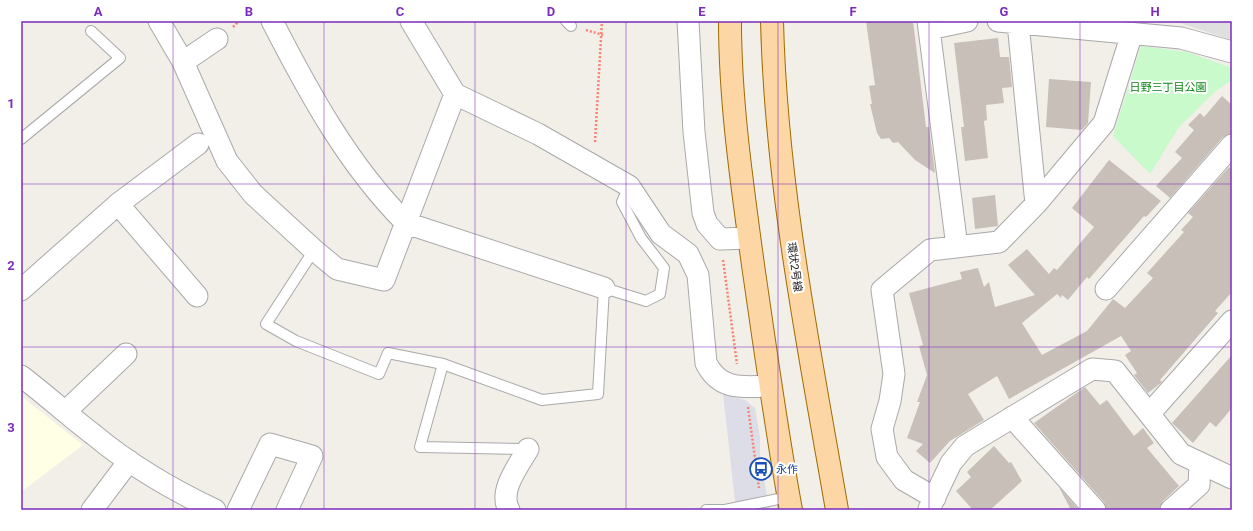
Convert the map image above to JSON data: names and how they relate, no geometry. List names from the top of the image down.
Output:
{
  "streets": {
    "main road": ["環状2号線"]
  },
  "parks": ["日野三丁目公園"],
  "places": {
    "bus stop": ["永作"]
  },
  "grid": {
    "columns": [
      "A",
      "B",
      "C",
      "D",
      "E",
      "F",
      "G",
      "H"
    ],
    "rows": ["1", "2", "3"]
  }
}
